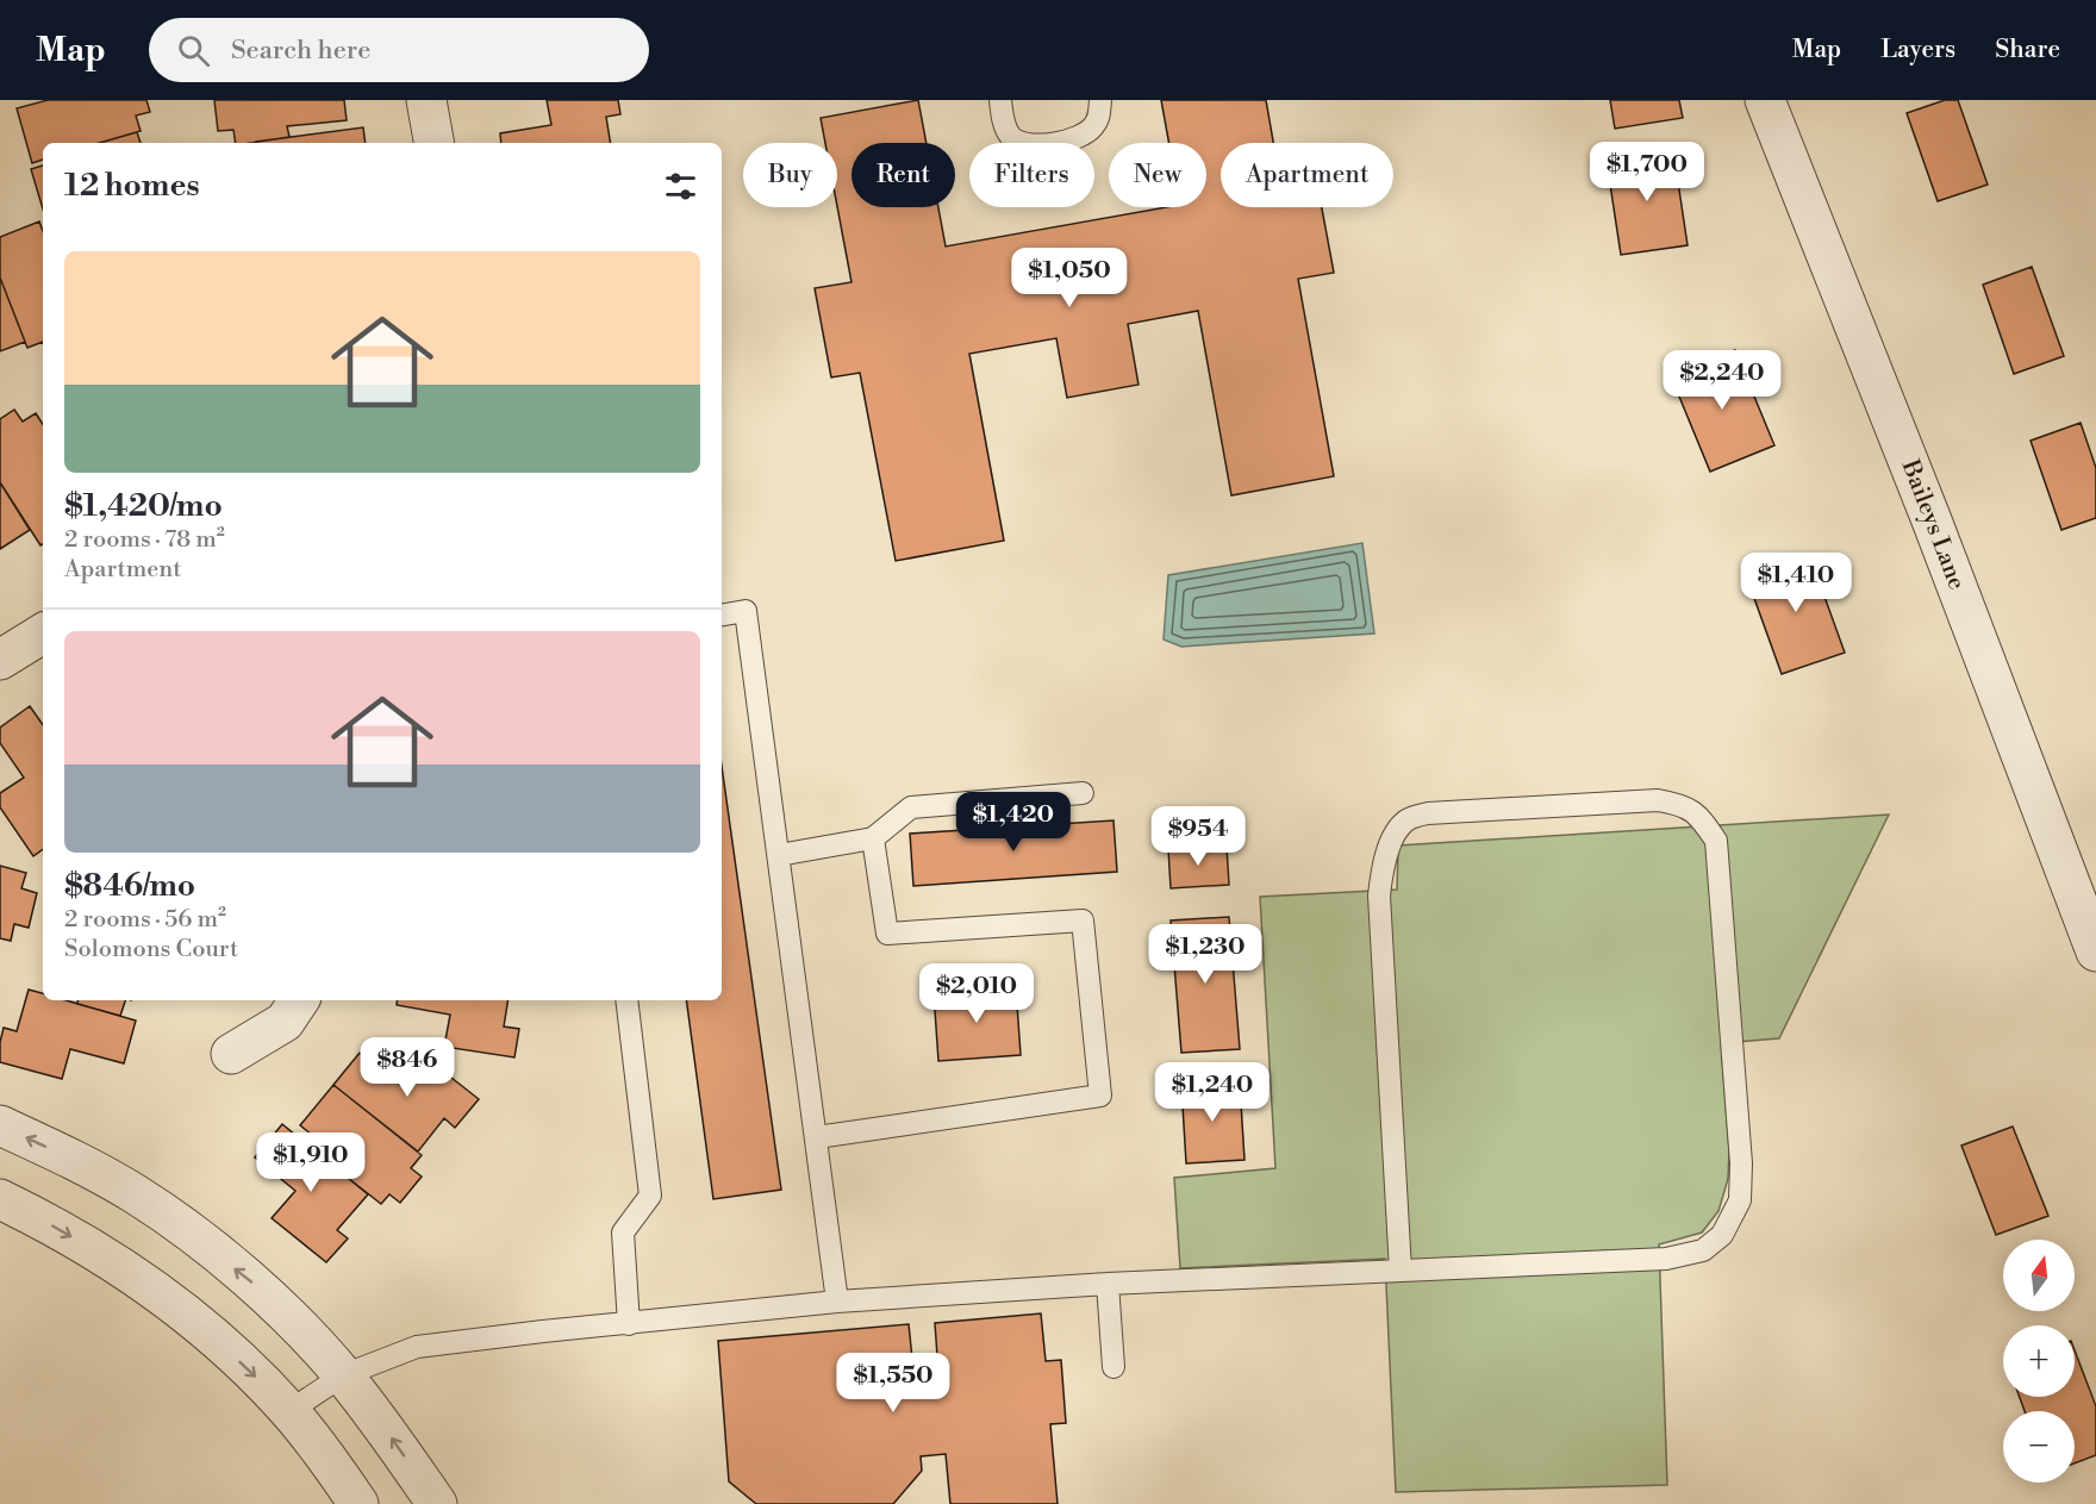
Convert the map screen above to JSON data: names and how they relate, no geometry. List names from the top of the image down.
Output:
{
  "streets": {
    "street": ["Baileys Lane"]
  },
  "north": "top",
  "page": {
    "header": "Map",
    "search": "Search here",
    "nav": ["Map", "Layers", "Share"],
    "price": [
      "$1,700",
      "$1,050",
      "$2,240",
      "$1,410",
      "$1,420",
      "$954",
      "$1,230",
      "$2,010",
      "$846",
      "$1,240",
      "$1,910",
      "$1,550"
    ],
    "chip": [
      "Buy",
      "Rent",
      "Filters",
      "New",
      "Apartment"
    ],
    "heading": "12 homes",
    "list": [
      {
        "name": "$1,420/mo",
        "note": "2 rooms · 78 m² · Apartment"
      },
      {
        "name": "$846/mo",
        "note": "2 rooms · 56 m² · Solomons Court"
      }
    ],
    "map_buttons": ["+", "−"]
  }
}
